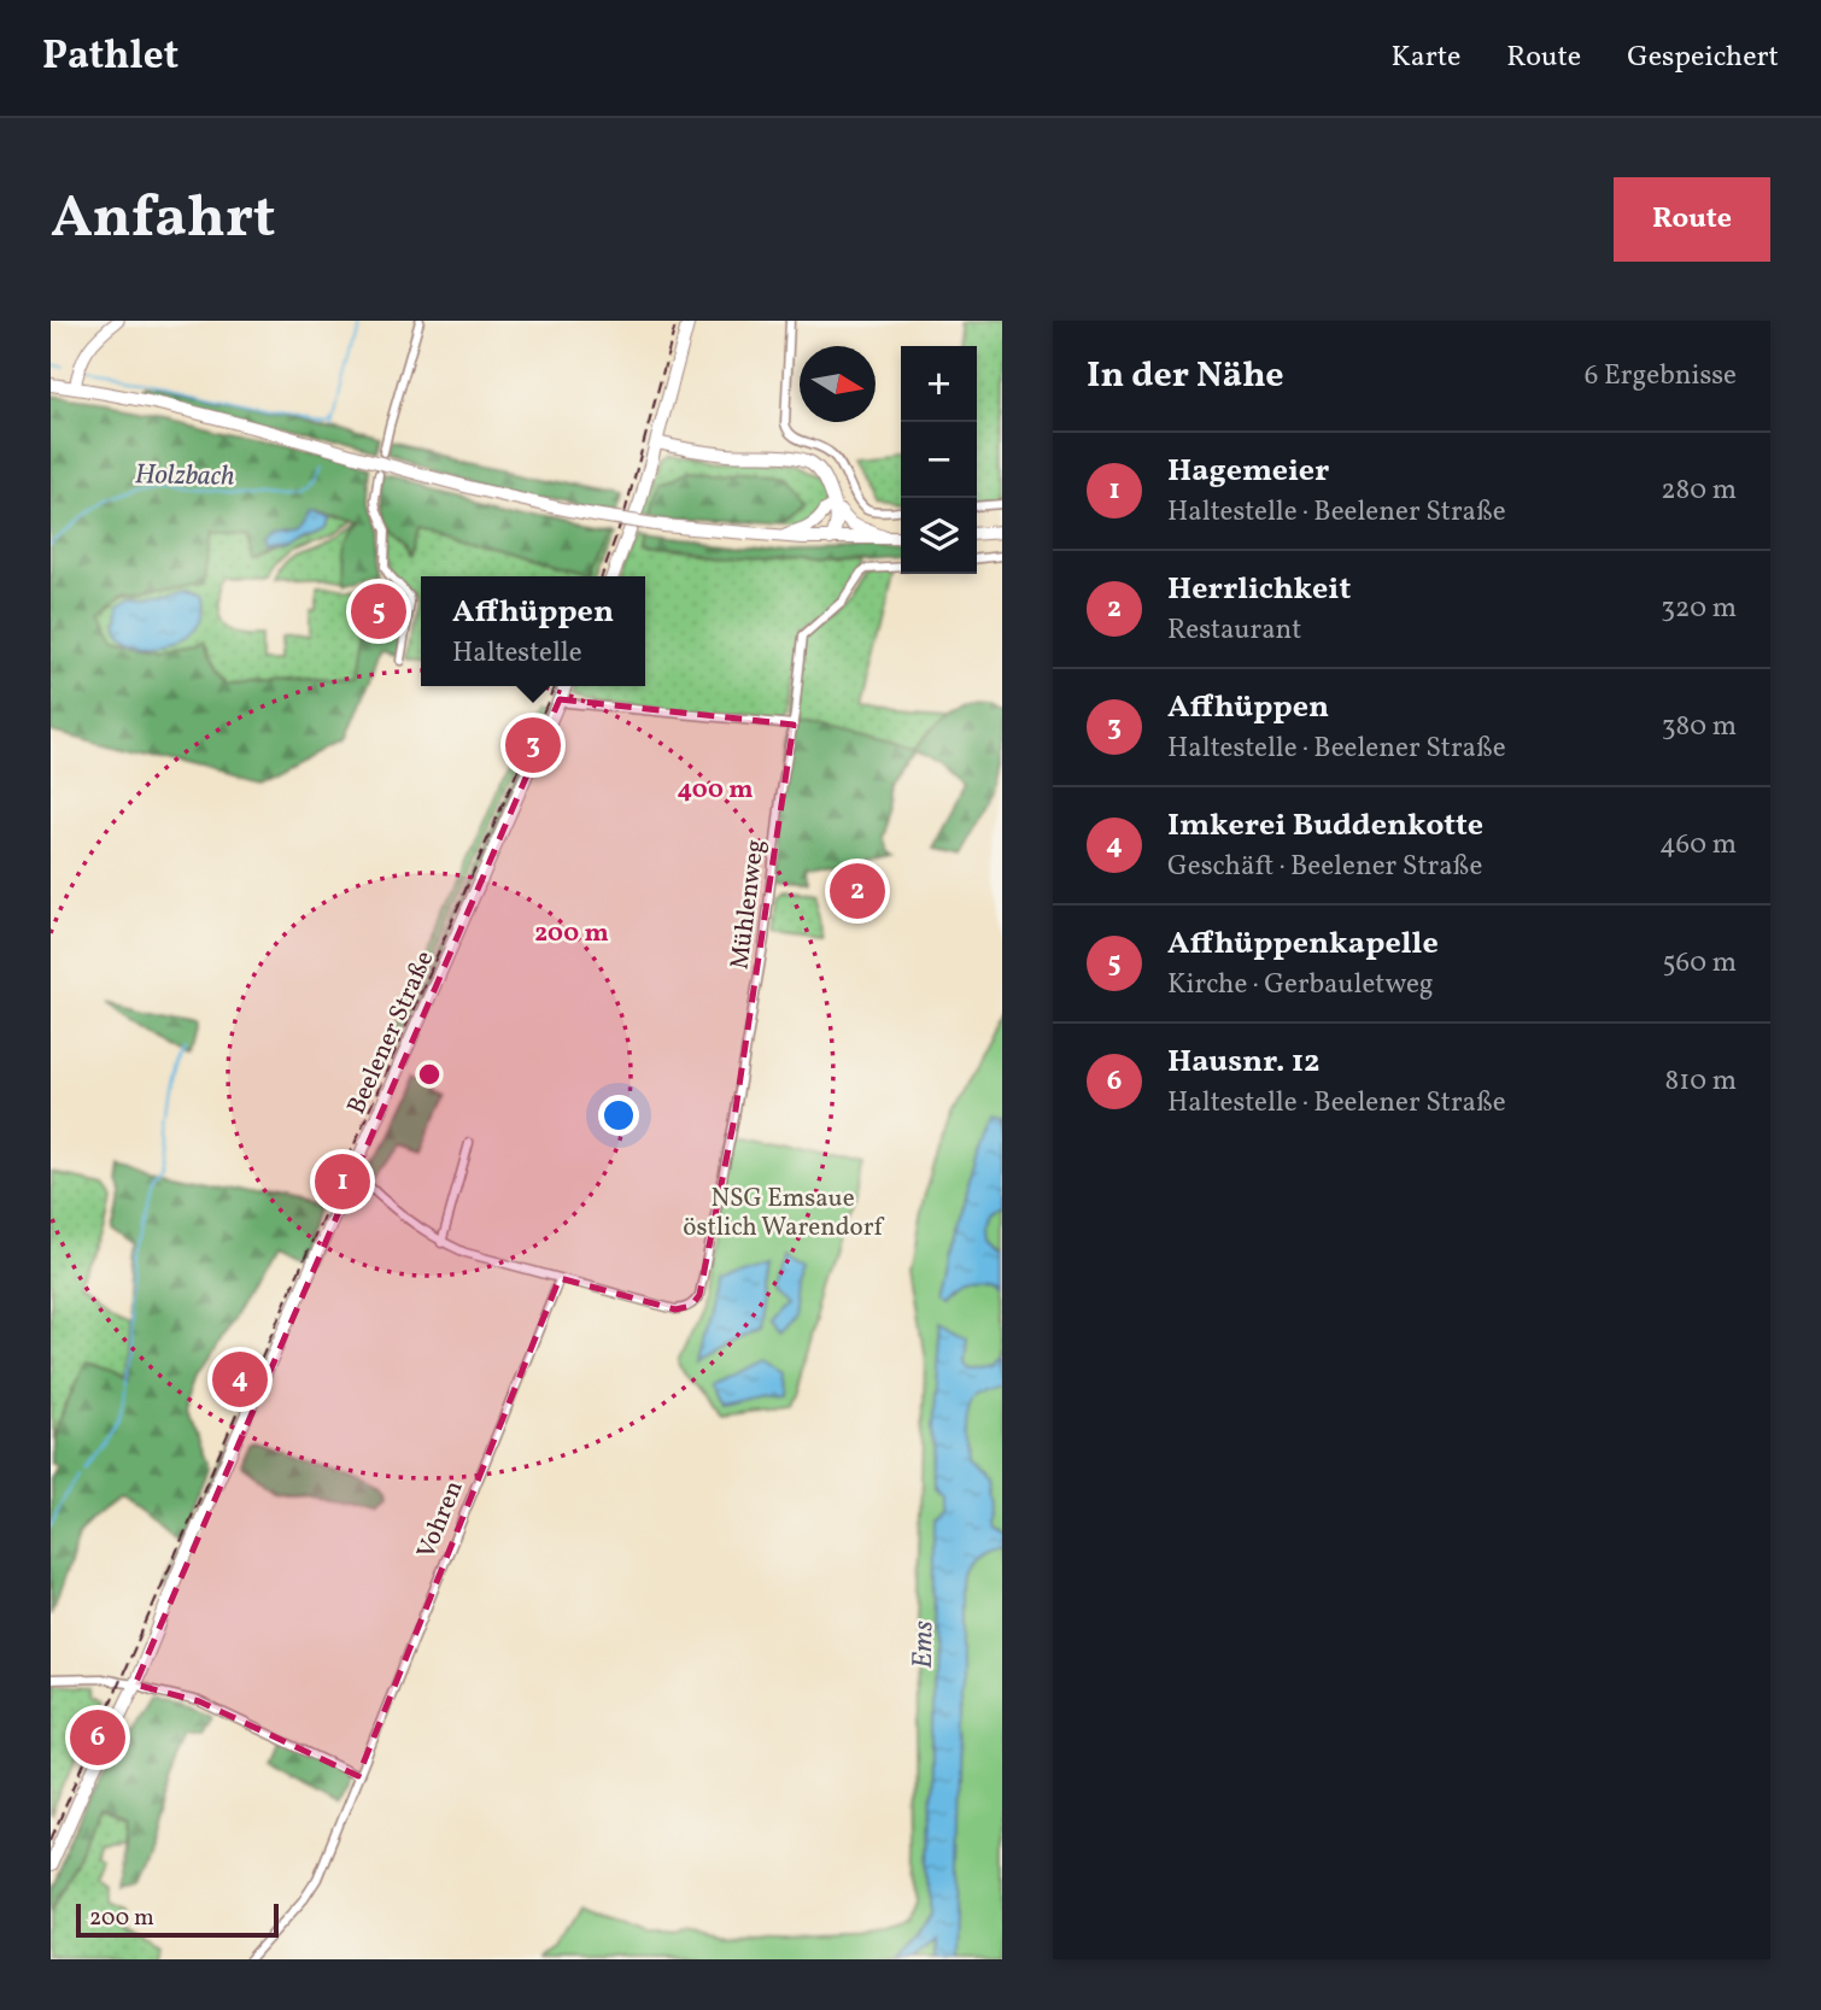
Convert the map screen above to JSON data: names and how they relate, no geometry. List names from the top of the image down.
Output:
{
  "streets": {
    "main road": ["Beelener Straße"],
    "street": ["Mühlenweg", "Vohren"]
  },
  "crossings": [
    ["Mühlenweg", "Vohren"]
  ],
  "water": ["Holzbach", "Ems"],
  "parks": ["NSG Emsaue östlich Warendorf"],
  "scale_bar": "200 m",
  "north": "right",
  "page": {
    "header": "Pathlet",
    "nav": ["Karte", "Route", "Gespeichert"],
    "buttons": "Route",
    "title": "Anfahrt",
    "heading": ["In der Nähe", "6 Ergebnisse"],
    "map_buttons": ["+", "−"],
    "list": [
      {
        "mark": "1",
        "name": "Hagemeier",
        "note": "Haltestelle · Beelener Straße",
        "value": "280 m"
      },
      {
        "mark": "2",
        "name": "Herrlichkeit",
        "note": "Restaurant",
        "value": "320 m"
      },
      {
        "mark": "3",
        "name": "Affhüppen",
        "note": "Haltestelle · Beelener Straße",
        "value": "380 m"
      },
      {
        "mark": "4",
        "name": "Imkerei Buddenkotte",
        "note": "Geschäft · Beelener Straße",
        "value": "460 m"
      },
      {
        "mark": "5",
        "name": "Affhüppenkapelle",
        "note": "Kirche · Gerbauletweg",
        "value": "560 m"
      },
      {
        "mark": "6",
        "name": "Hausnr. 12",
        "note": "Haltestelle · Beelener Straße",
        "value": "810 m"
      }
    ],
    "popup": ["Affhüppen", "Haltestelle"],
    "pins": [
      "5",
      "3",
      "2",
      "1",
      "4",
      "6"
    ],
    "scale": "200 m"
  },
  "rings": ["400 m", "200 m"]
}
